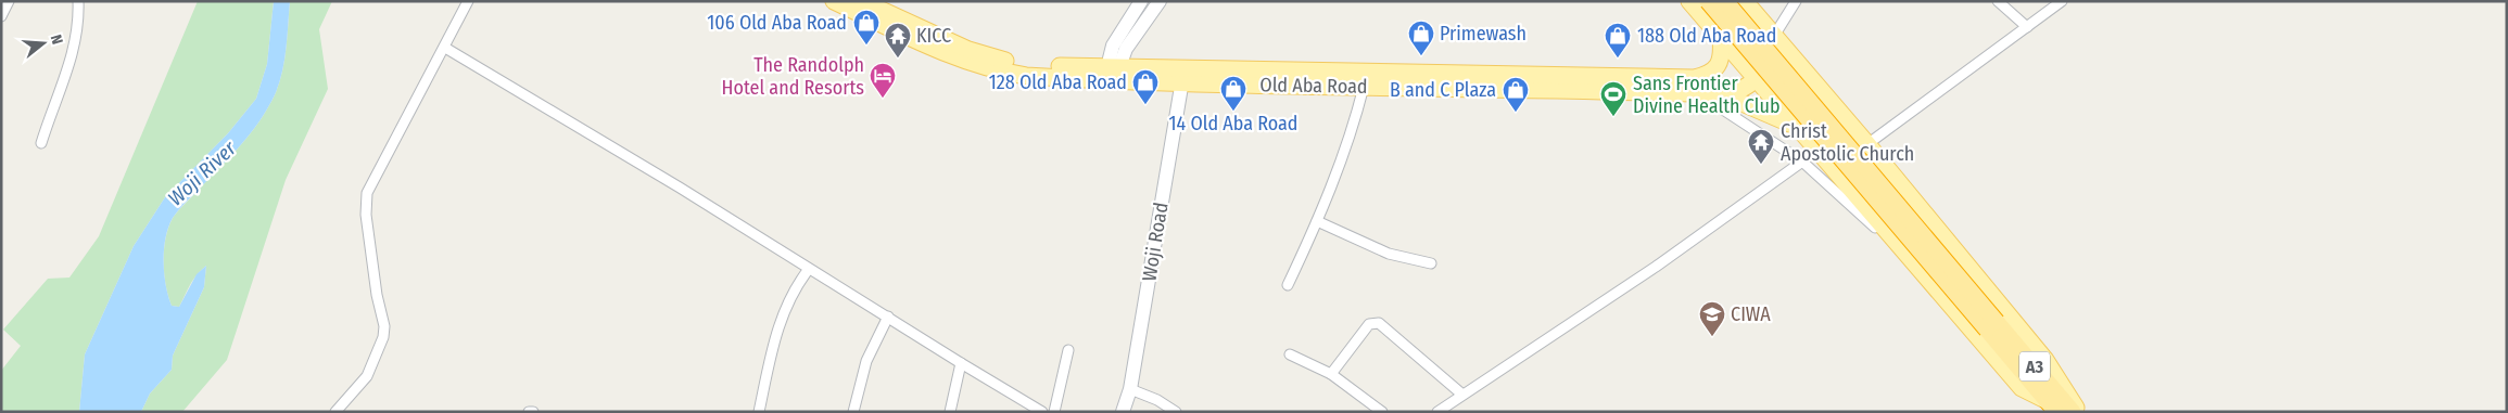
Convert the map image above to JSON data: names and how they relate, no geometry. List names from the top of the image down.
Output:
{
  "streets": {
    "highway": ["A3"],
    "main road": ["Old Aba Road", "Woji Road"]
  },
  "crossings": [
    ["Old Aba Road", "Woji Road"]
  ],
  "water": ["Woji River"],
  "places": {
    "shop": [
      "106 Old Aba Road",
      "Primewash",
      "188 Old Aba Road",
      "128 Old Aba Road",
      "14 Old Aba Road",
      "B and C Plaza"
    ],
    "temple": ["KICC", "Christ Apostolic Church"],
    "hotel": ["The Randolph Hotel and Resorts"],
    "sports": ["Sans Frontier Divine Health Club"],
    "school or university": ["CIWA"]
  },
  "north": "right"
}
